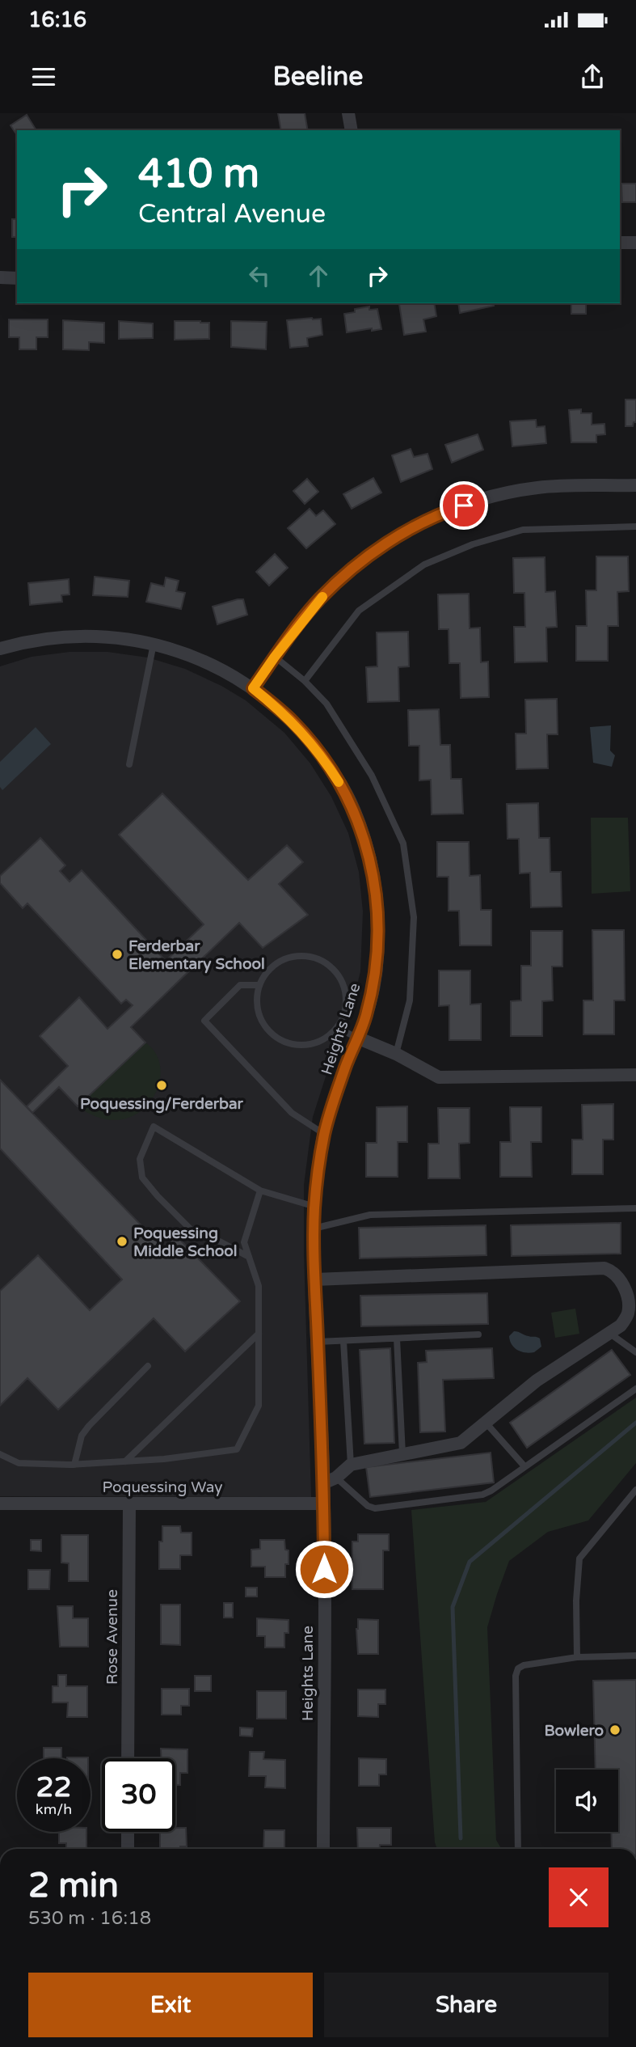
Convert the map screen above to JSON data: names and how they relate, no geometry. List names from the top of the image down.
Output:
{
  "streets": {
    "street": ["Heights Lane", "Poquessing Way", "Rose Avenue"]
  },
  "crossings": [
    ["Heights Lane", "Poquessing Way"],
    ["Poquessing Way", "Rose Avenue"]
  ],
  "places": [
    "Ferderbar Elementary School",
    "Poquessing/Ferderbar",
    "Poquessing Middle School",
    "Bowlero"
  ],
  "page": {
    "status": "16:16",
    "header": "Beeline",
    "turn": ["410 m", "Central Avenue"],
    "speed": "22 km/h",
    "limit": "30",
    "heading": ["2 min", "530 m · 16:18"],
    "buttons": ["Exit", "Share"]
  }
}
